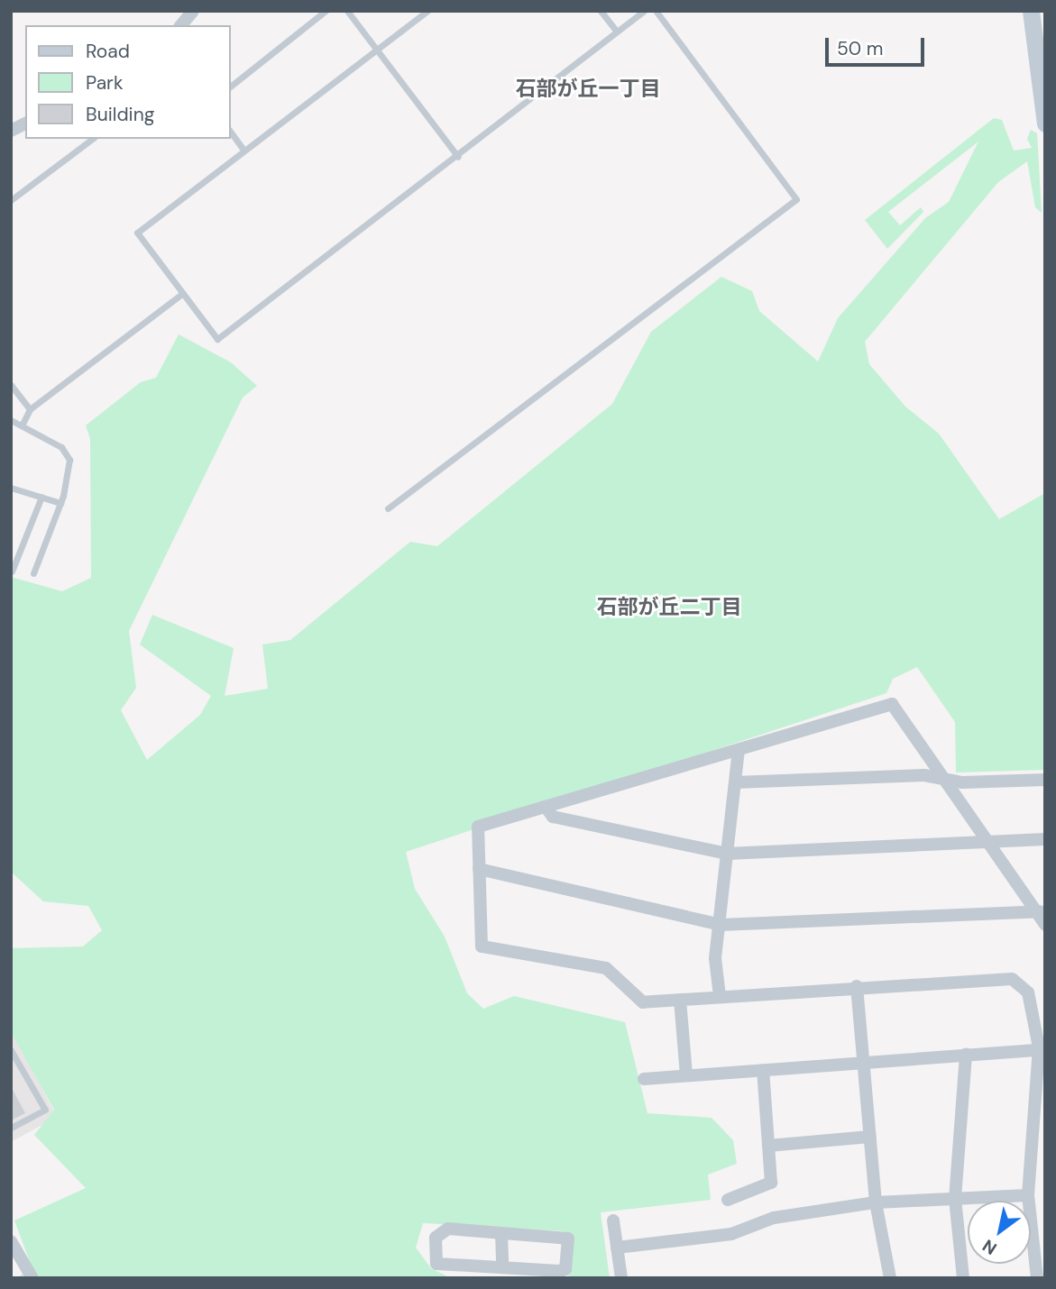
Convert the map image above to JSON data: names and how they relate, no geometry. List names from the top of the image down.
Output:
{
  "districts": ["石部が丘一丁目", "石部が丘二丁目"],
  "legend": ["Road", "Park", "Building"],
  "scale_bar": "50 m",
  "north": "bottom left"
}
